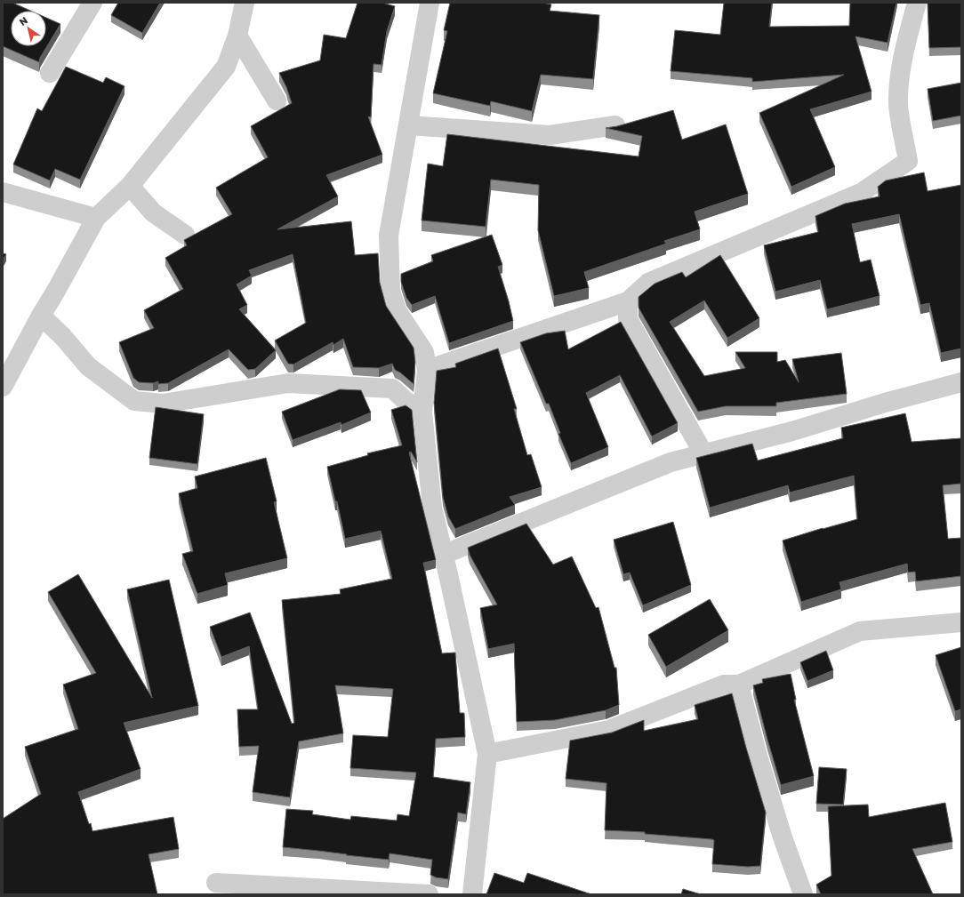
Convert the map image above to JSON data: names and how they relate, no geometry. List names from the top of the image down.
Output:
{
  "north": "top left"
}
